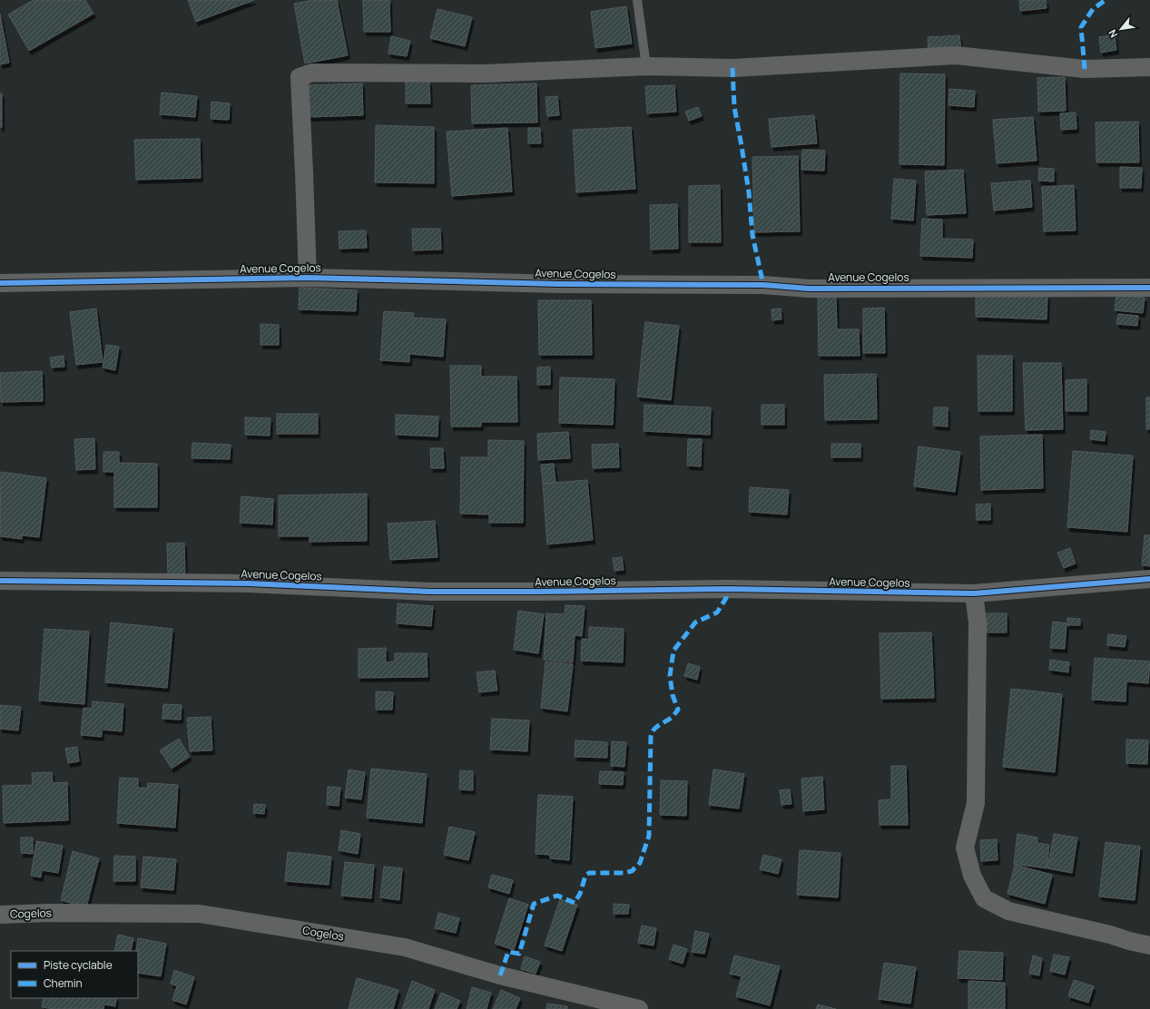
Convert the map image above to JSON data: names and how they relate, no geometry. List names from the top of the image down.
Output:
{
  "streets": {
    "street": ["Avenue Cogelos", "Cogelos"]
  },
  "legend": ["Piste cyclable", "Chemin"],
  "north": "bottom left"
}
